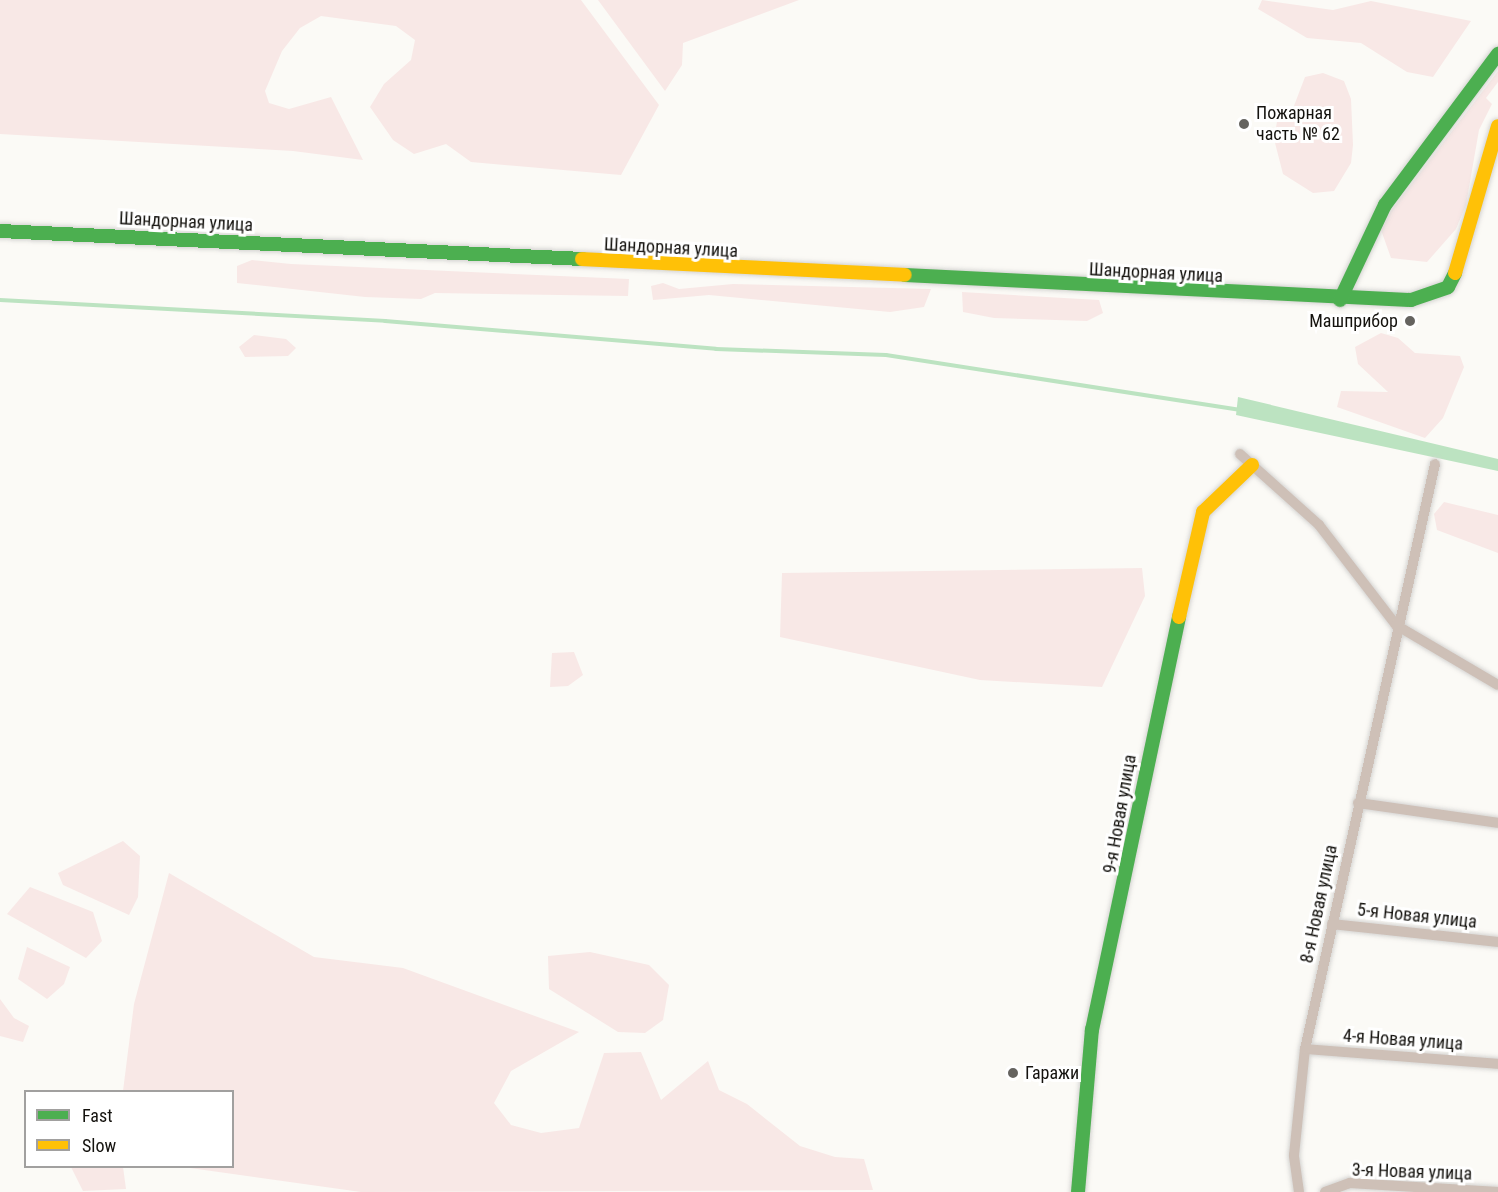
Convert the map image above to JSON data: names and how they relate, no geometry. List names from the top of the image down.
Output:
{
  "streets": {
    "street": [
      "Шандорная улица",
      "9-я Новая улица",
      "8-я Новая улица",
      "5-я Новая улица",
      "4-я Новая улица",
      "3-я Новая улица"
    ]
  },
  "crossings": [
    ["8-я Новая улица", "5-я Новая улица"],
    ["8-я Новая улица", "4-я Новая улица"]
  ],
  "places": ["Пожарная часть № 62", "Машприбор", "Гаражи"],
  "legend": ["Fast", "Slow"]
}
